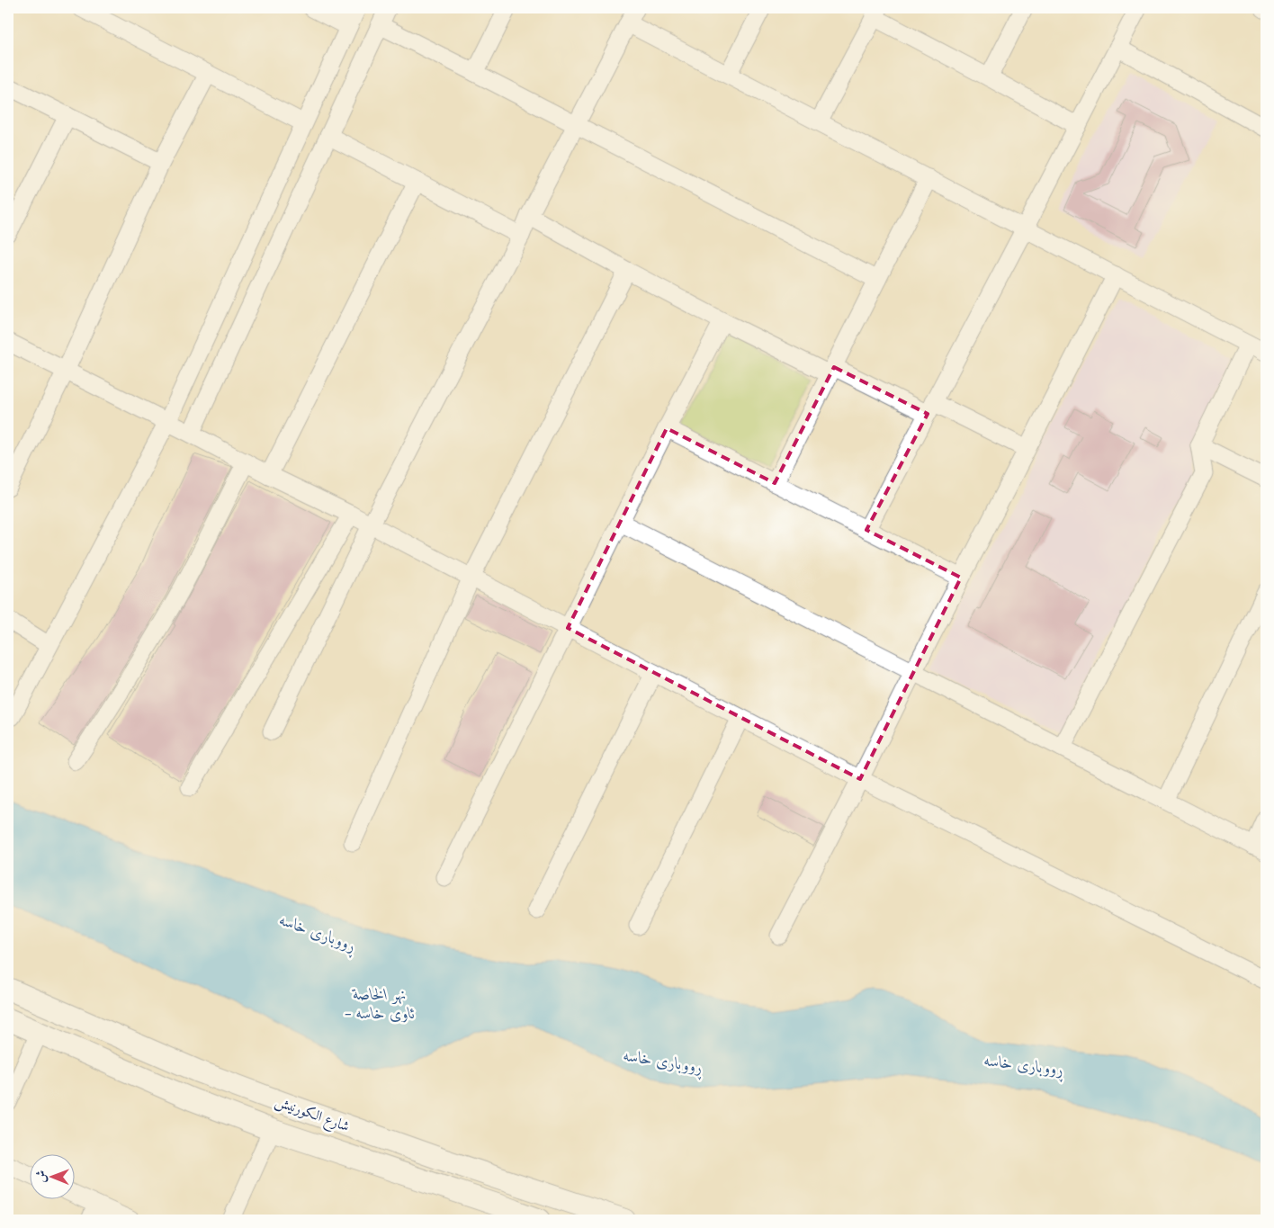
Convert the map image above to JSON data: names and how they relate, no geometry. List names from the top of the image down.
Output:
{
  "streets": {
    "main road": ["شارع الكورنيش"]
  },
  "water": ["ڕووباری خاسە", "نهر الخاصة - ئاوی خاسە"],
  "north": "left"
}
